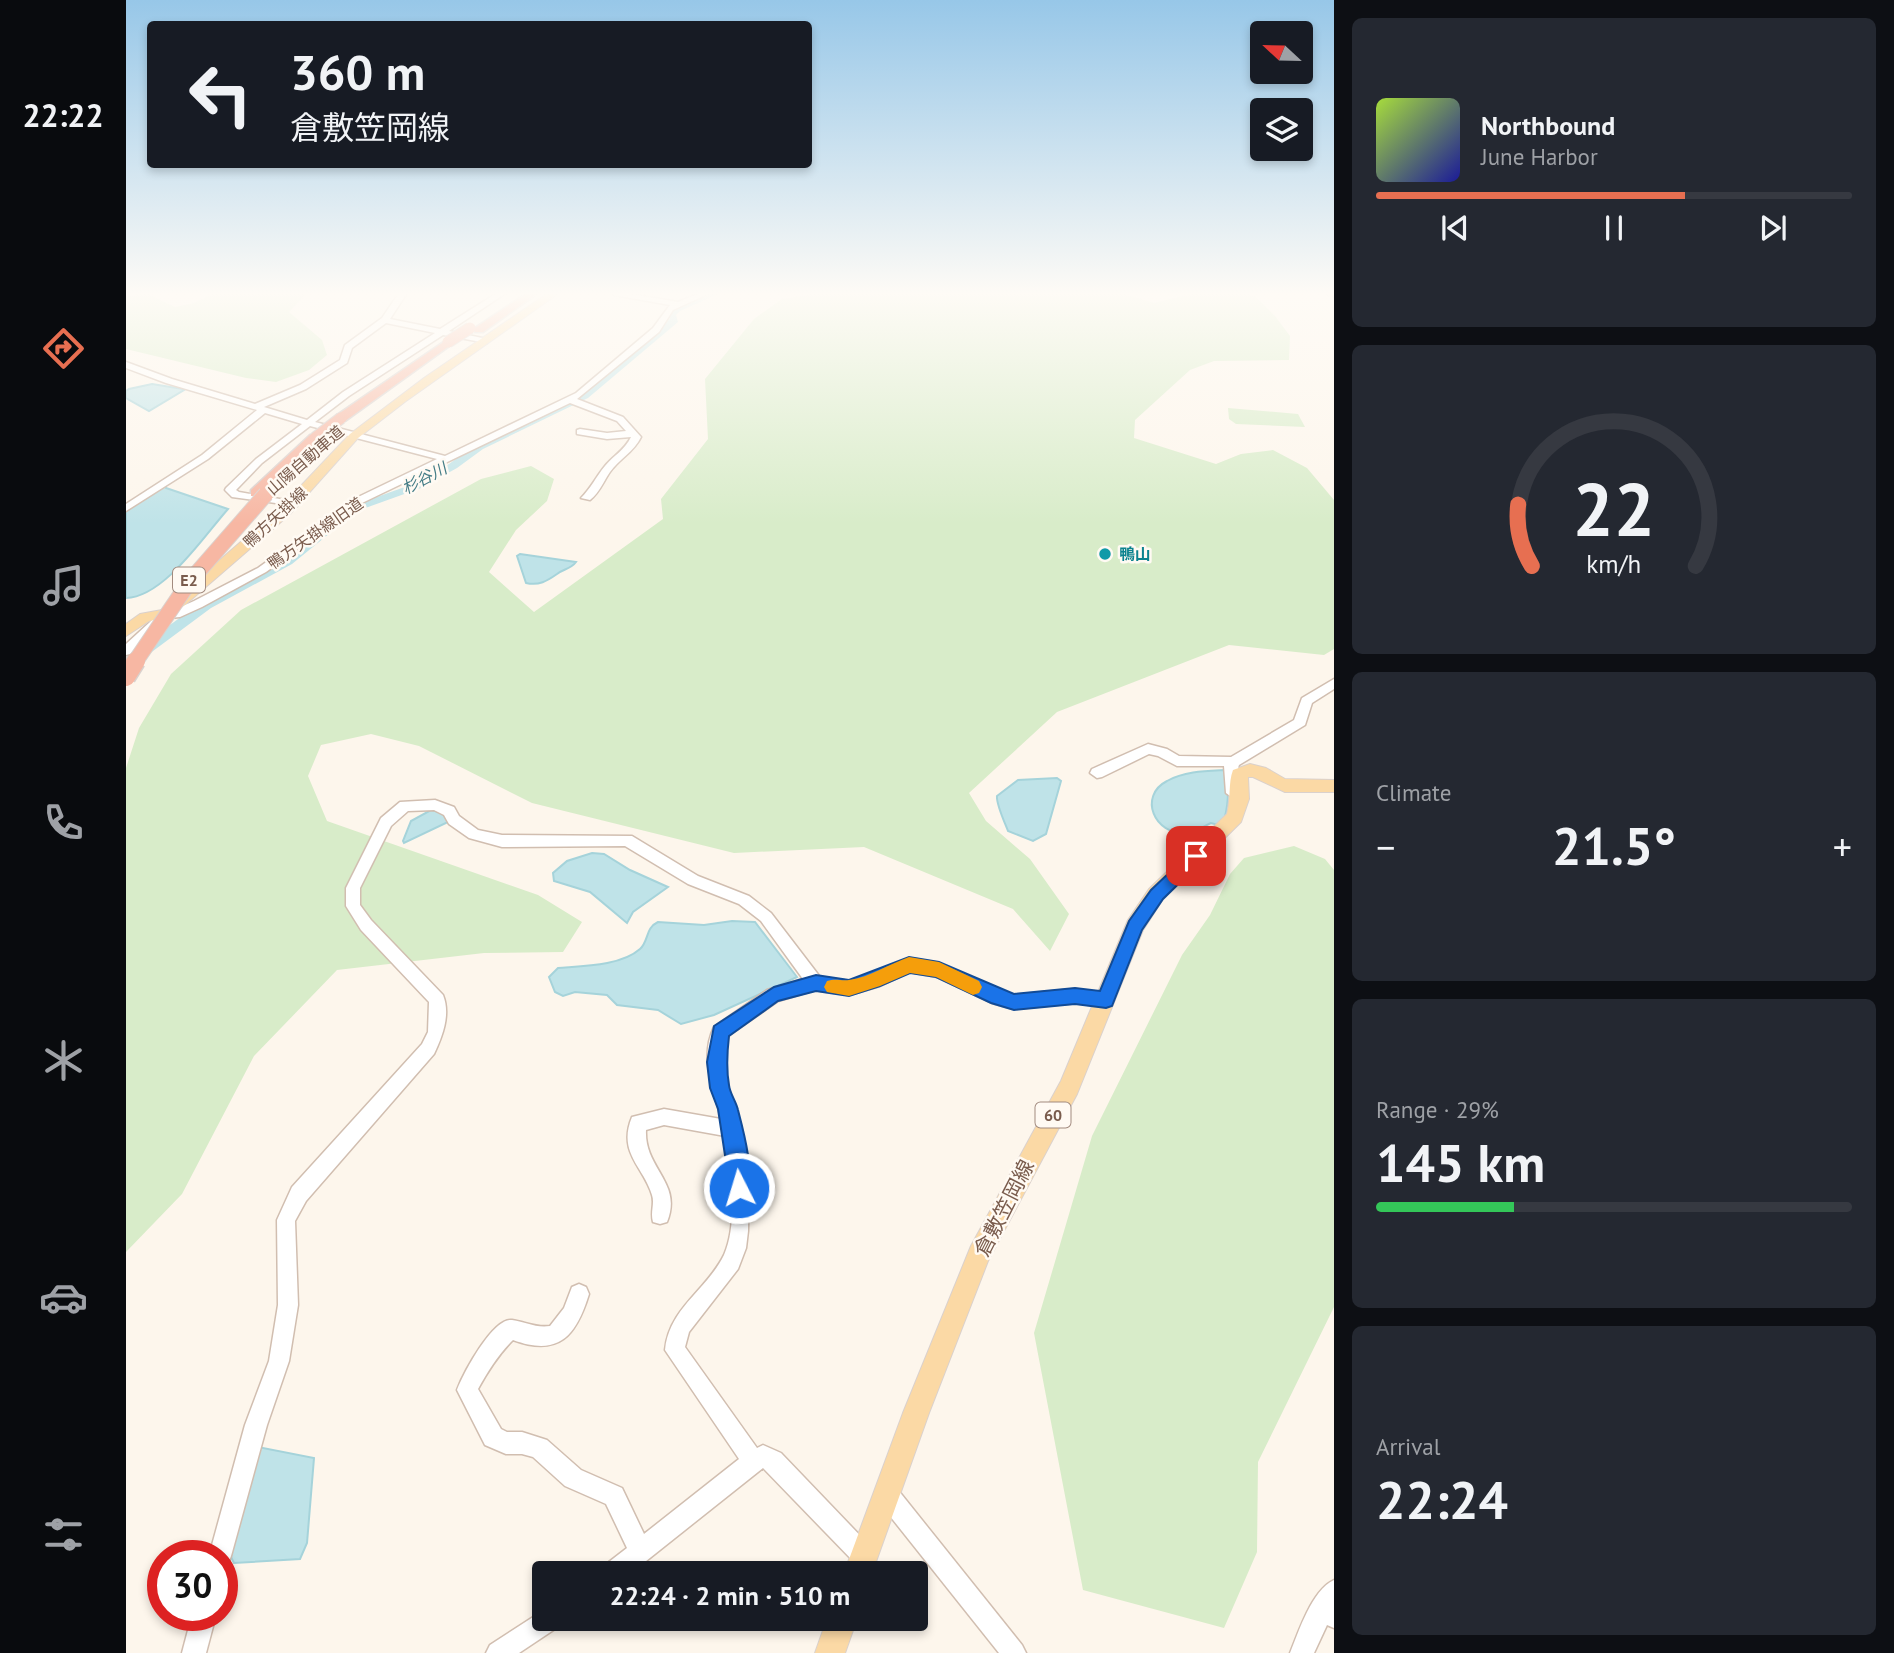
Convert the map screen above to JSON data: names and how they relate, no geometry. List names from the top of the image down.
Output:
{
  "streets": {
    "highway": ["山陽自動車道", "E2"],
    "main road": ["鴨方矢掛線", "60", "倉敷笠岡線"],
    "street": ["鴨方矢掛線旧道"]
  },
  "crossings": [
    ["鴨方矢掛線", "鴨方矢掛線旧道"]
  ],
  "water": ["杉谷川"],
  "places": ["鴨山"],
  "north": "left",
  "page": {
    "tabs": "22:22",
    "turn": ["360 m", "倉敷笠岡線"],
    "song": ["Northbound", "June Harbor"],
    "tile": [
      "Climate",
      ["Range · 29%", "145 km"],
      ["Arrival", "22:24"]
    ],
    "heat": ["−", "21.5°", "+"],
    "limit": "30",
    "trip": "22:24 · 2 min · 510 m",
    "gauge": ["22", "km/h"]
  }
}
